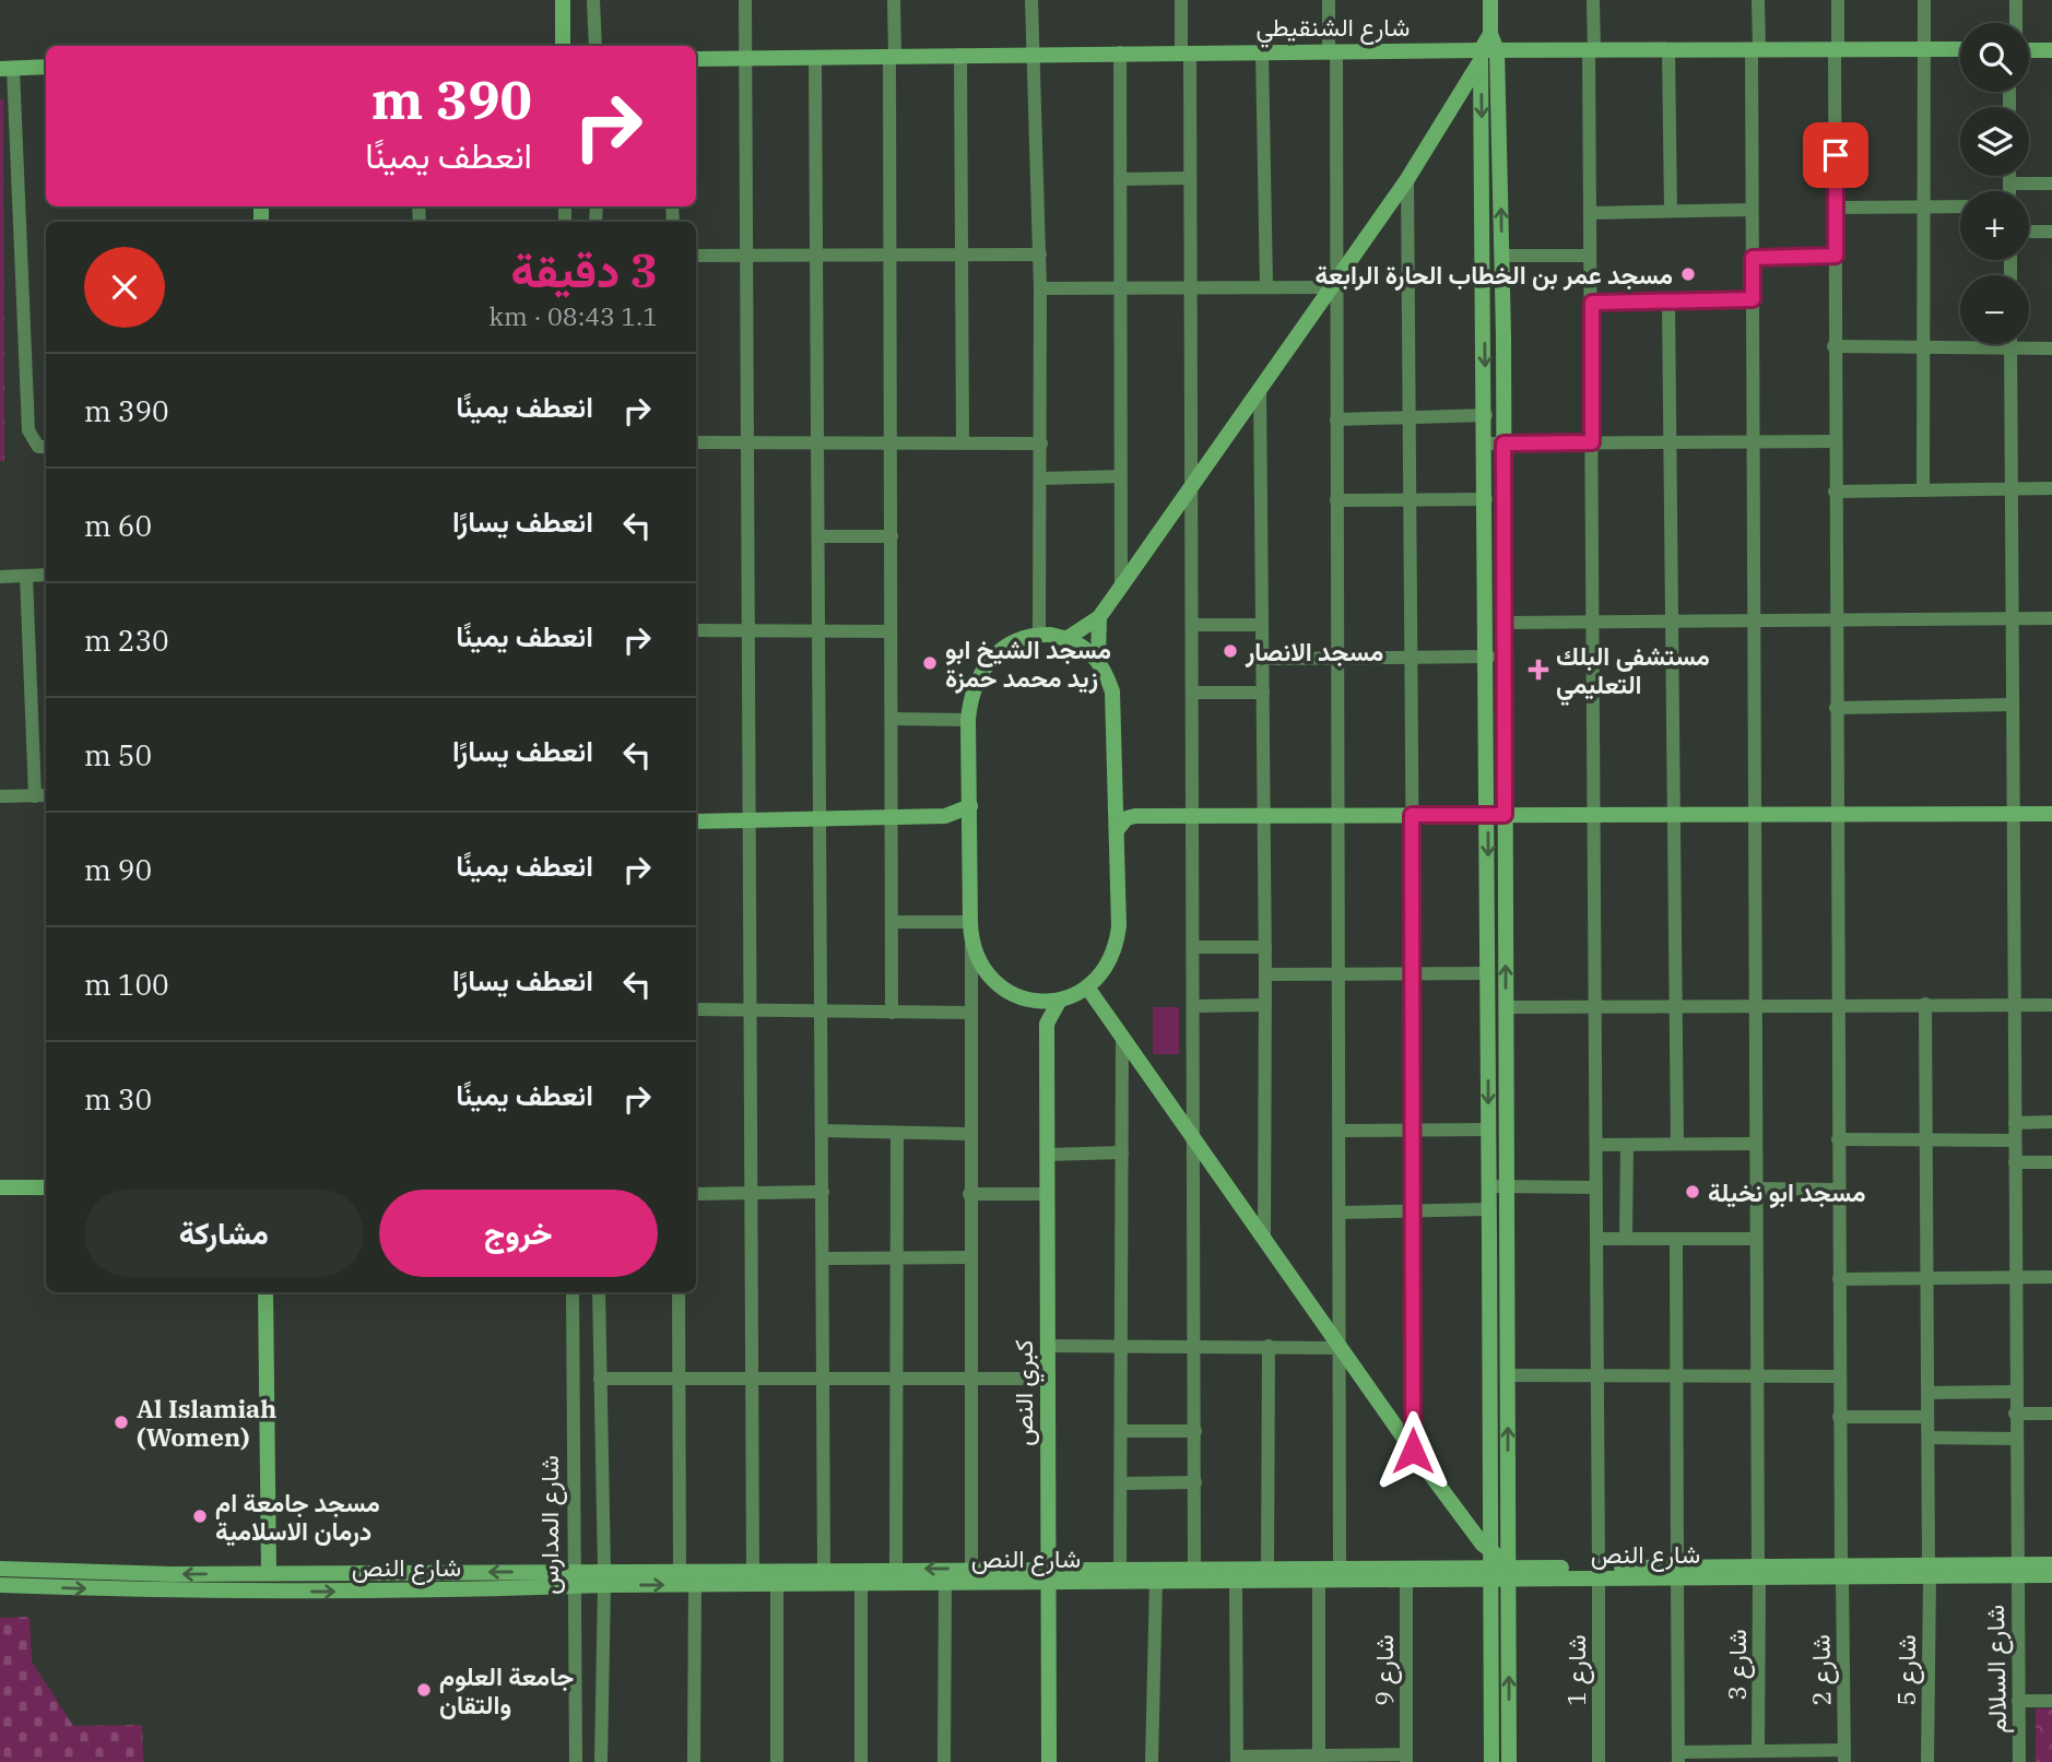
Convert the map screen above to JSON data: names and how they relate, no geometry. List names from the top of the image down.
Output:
{
  "streets": {
    "street": [
      "شارع الشنقيطي",
      "كبري النص",
      "شارع المدارس",
      "شارع النص",
      "شارع 3",
      "شارع السلالم",
      "شارع 9",
      "شارع 1",
      "شارع 2",
      "شارع 5"
    ]
  },
  "crossings": [
    ["شارع الشنقيطي", "شارع 3"],
    ["شارع الشنقيطي", "شارع 1"],
    ["شارع الشنقيطي", "شارع 2"],
    ["كبري النص", "شارع النص"],
    ["شارع المدارس", "شارع النص"],
    ["شارع النص", "شارع 3"],
    ["شارع النص", "شارع السلالم"],
    ["شارع النص", "شارع 9"],
    ["شارع النص", "شارع 1"],
    ["شارع النص", "شارع 2"],
    ["شارع النص", "شارع 5"]
  ],
  "places": {
    "other": [
      "مسجد عمر بن الخطاب الحارة الرابعة",
      "مسجد الانصار",
      "مسجد الشيخ ابو زيد محمد حمزة",
      "مسجد ابو نخيلة",
      "Al Islamiah (Women)",
      "مسجد جامعة ام درمان الاسلامية",
      "جامعة العلوم والتقان"
    ],
    "health": ["مستشفى البلك التعليمي"]
  },
  "page": {
    "map_buttons": ["+", "−"],
    "turn": ["390 m", "انعطف يمينًا"],
    "heading": ["3 دقيقة", "1.1 km · 08:43"],
    "list": [
      {
        "name": "انعطف يمينًا",
        "value": "390 m"
      },
      {
        "name": "انعطف يسارًا",
        "value": "60 m"
      },
      {
        "name": "انعطف يمينًا",
        "value": "230 m"
      },
      {
        "name": "انعطف يسارًا",
        "value": "50 m"
      },
      {
        "name": "انعطف يمينًا",
        "value": "90 m"
      },
      {
        "name": "انعطف يسارًا",
        "value": "100 m"
      },
      {
        "name": "انعطف يمينًا",
        "value": "30 m"
      }
    ],
    "buttons": ["خروج", "مشاركة"]
  }
}
